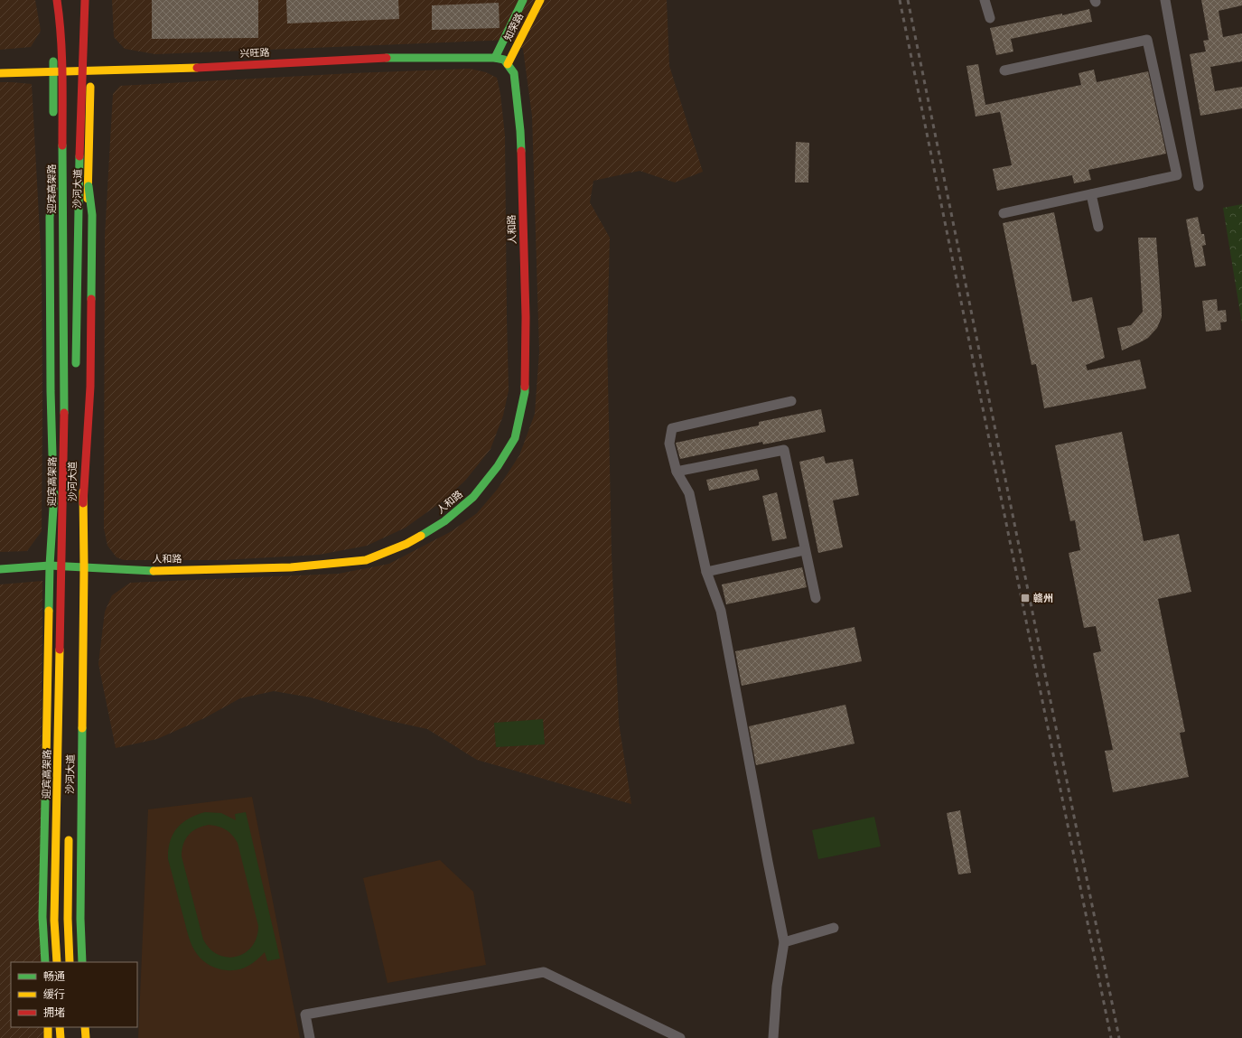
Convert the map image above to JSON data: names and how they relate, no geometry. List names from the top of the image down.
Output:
{
  "streets": {
    "main road": [
      "知荣路",
      "兴旺路",
      "迎宾高架路",
      "沙河大道",
      "人和路"
    ]
  },
  "crossings": [
    ["知荣路", "兴旺路"],
    ["知荣路", "人和路"],
    ["兴旺路", "沙河大道"],
    ["兴旺路", "人和路"],
    ["沙河大道", "人和路"]
  ],
  "places": {
    "transit": ["赣州"]
  },
  "legend": ["畅通", "缓行", "拥堵"]
}
